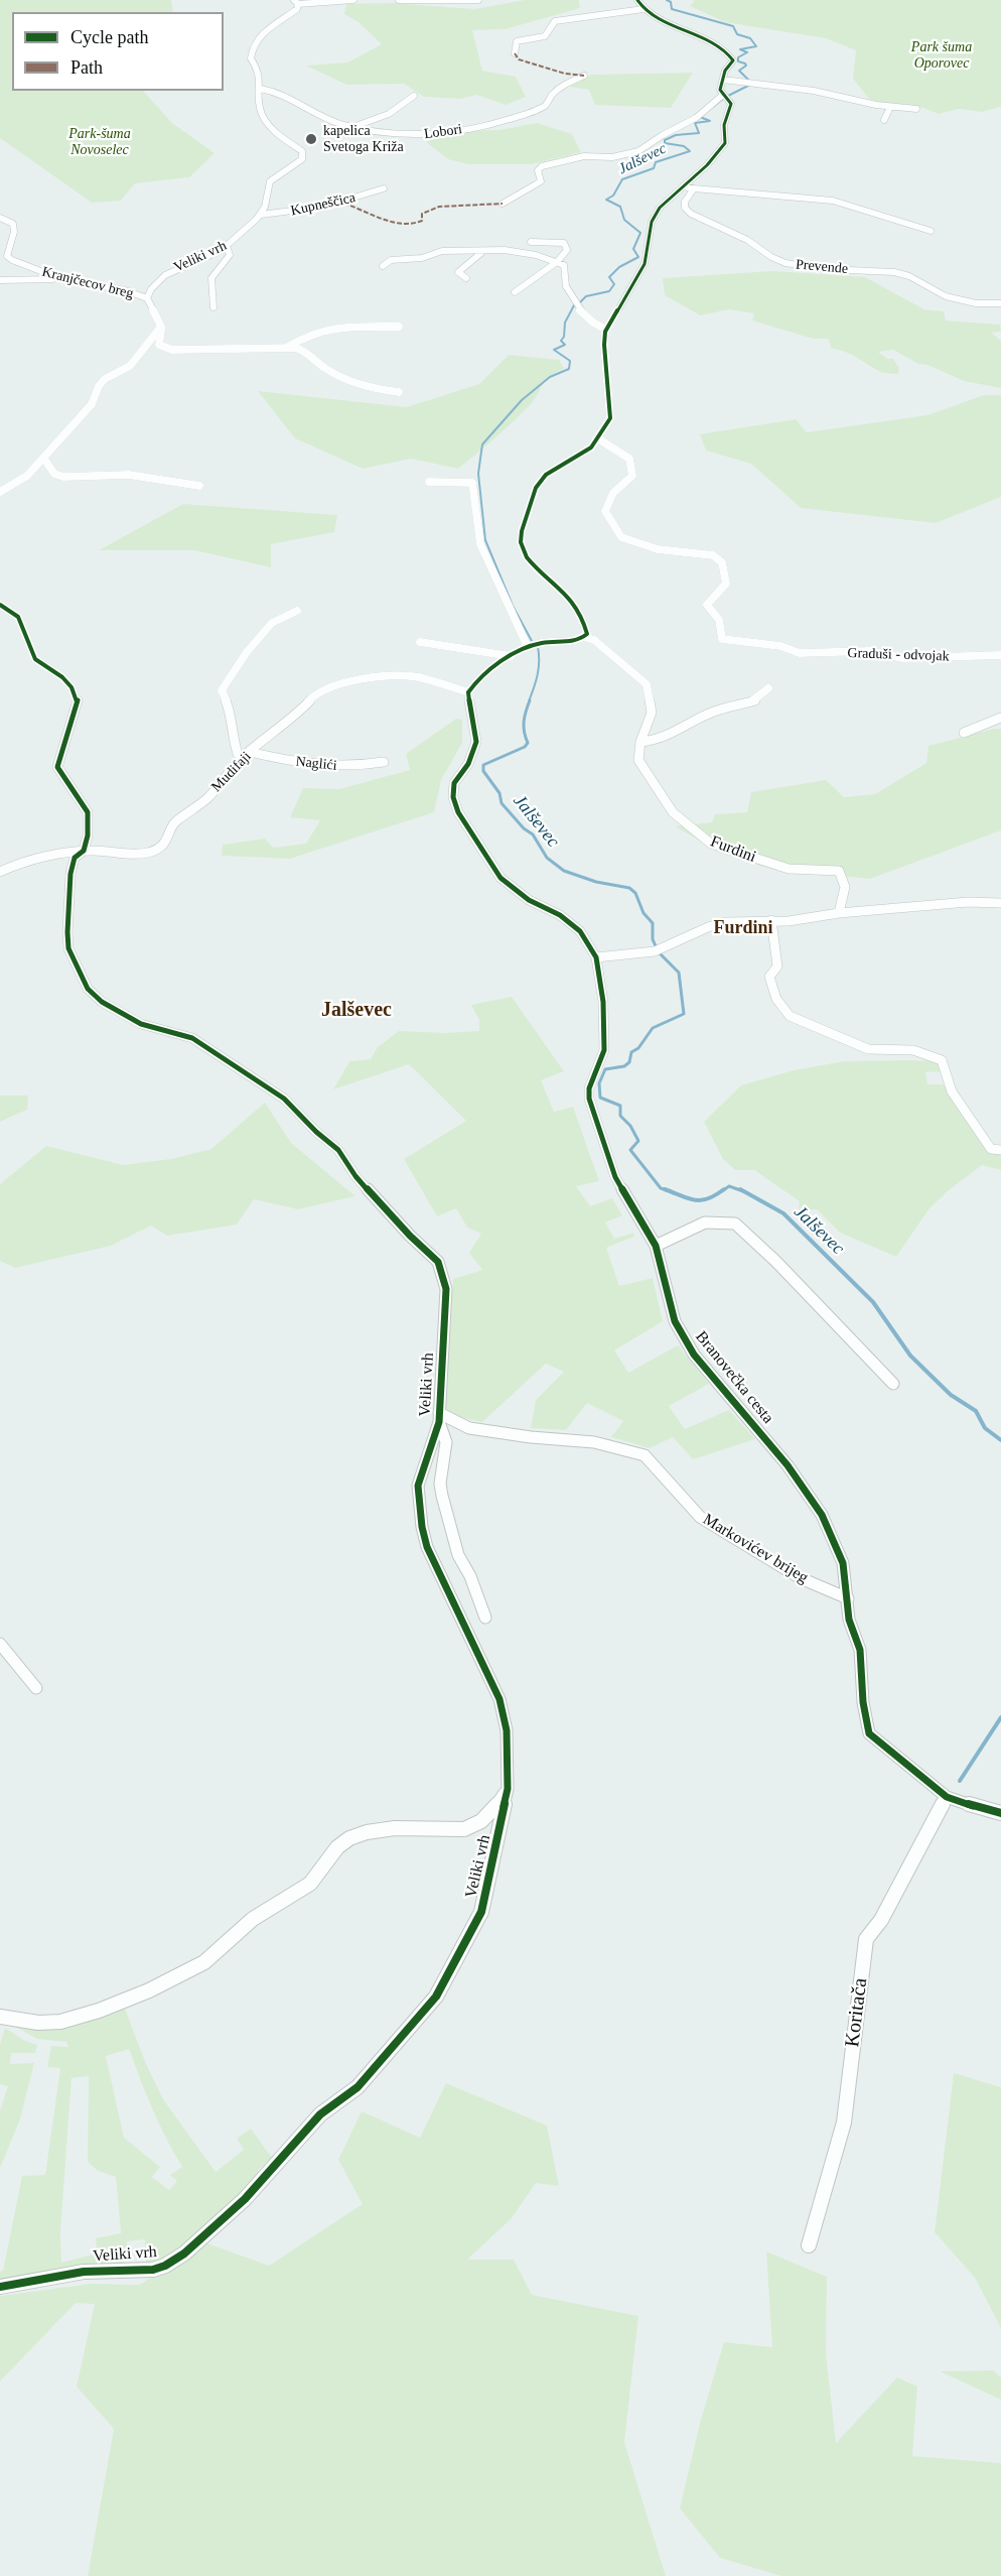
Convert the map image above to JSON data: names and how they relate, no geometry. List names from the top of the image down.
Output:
{
  "streets": {
    "street": [
      "Lobori",
      "Kupneščica",
      "Veliki vrh",
      "Prevende",
      "Kranjčecov breg",
      "Graduši - odvojak",
      "Naglići",
      "Mudifaji",
      "Furdini",
      "Branovečka cesta",
      "Markovićev brijeg",
      "Koritača"
    ]
  },
  "crossings": [
    ["Kupneščica", "Veliki vrh"],
    ["Veliki vrh", "Kranjčecov breg"],
    ["Veliki vrh", "Mudifaji"],
    ["Veliki vrh", "Markovićev brijeg"],
    ["Naglići", "Mudifaji"],
    ["Mudifaji", "Branovečka cesta"],
    ["Branovečka cesta", "Markovićev brijeg"],
    ["Branovečka cesta", "Koritača"]
  ],
  "districts": ["Furdini", "Jalševec"],
  "water": ["Jalševec"],
  "parks": ["Park šuma Oporovec", "Park-šuma Novoselec"],
  "places": ["kapelica Svetoga Križa"],
  "legend": ["Cycle path", "Path"]
}
